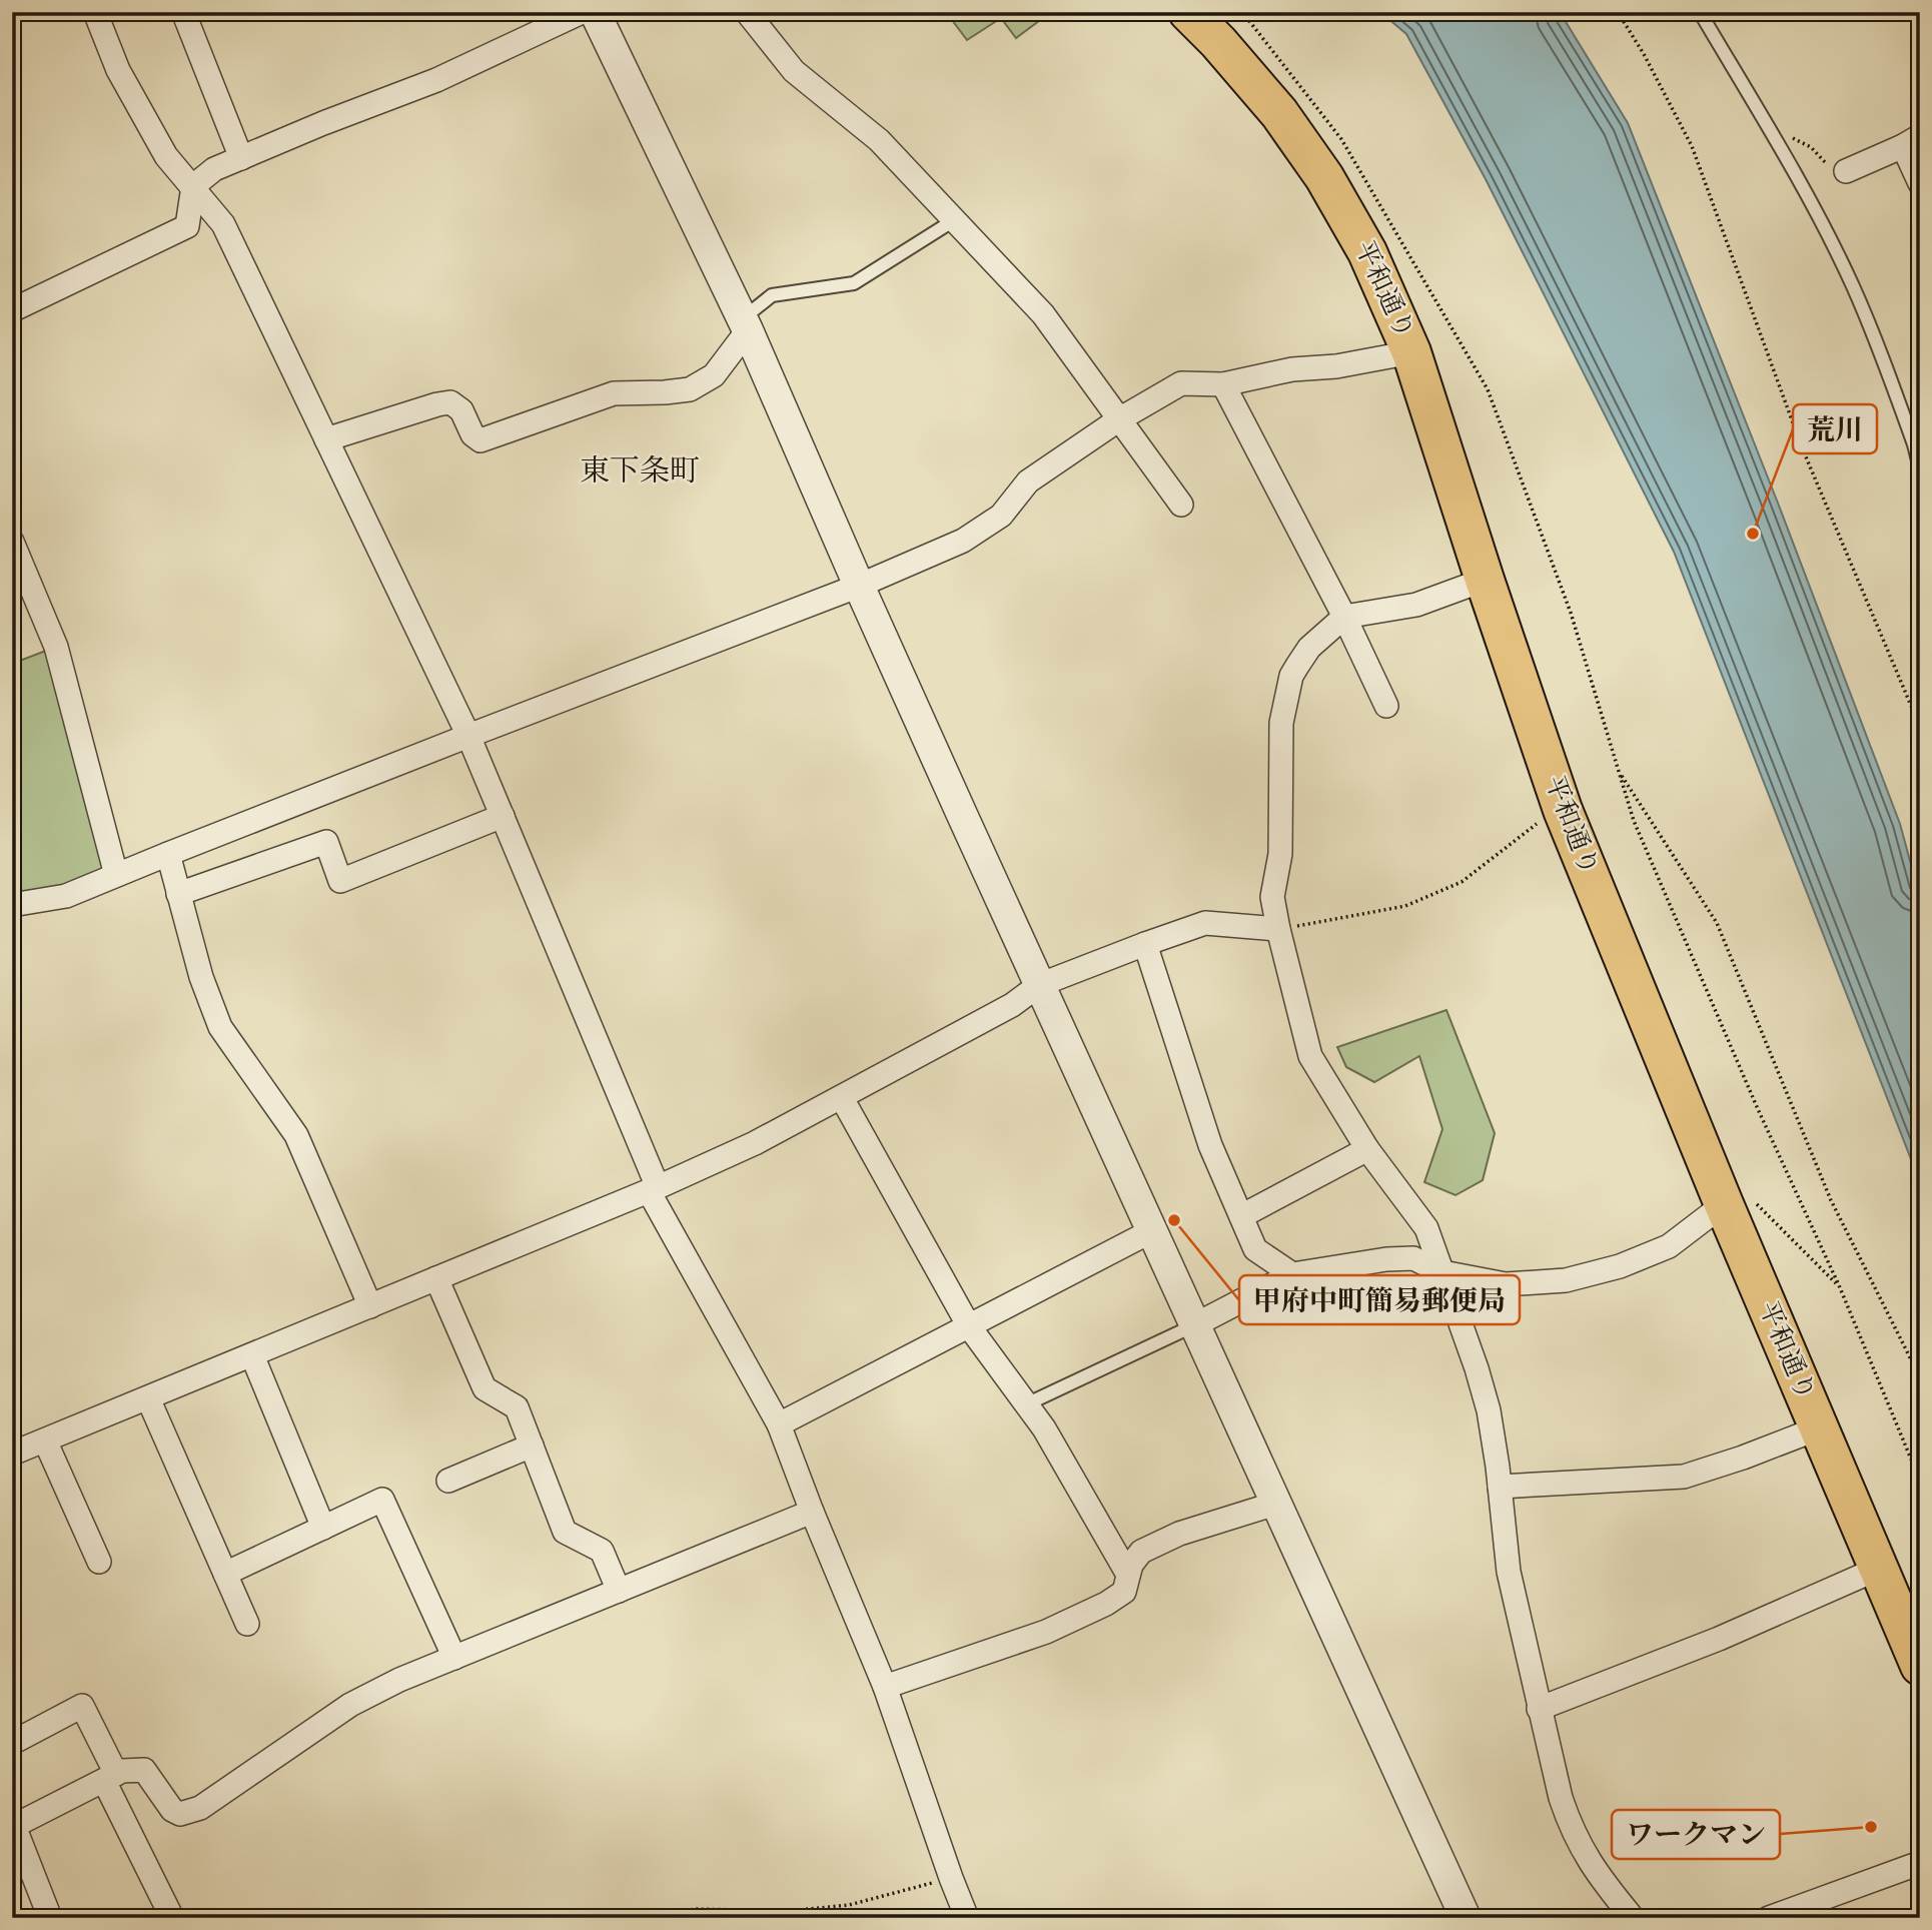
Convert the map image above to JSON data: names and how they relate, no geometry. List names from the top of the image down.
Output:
{
  "streets": {
    "highway": ["平和通り"]
  },
  "districts": ["東下条町"],
  "places": ["荒川", "甲府中町簡易郵便局", "ワークマン"]
}
